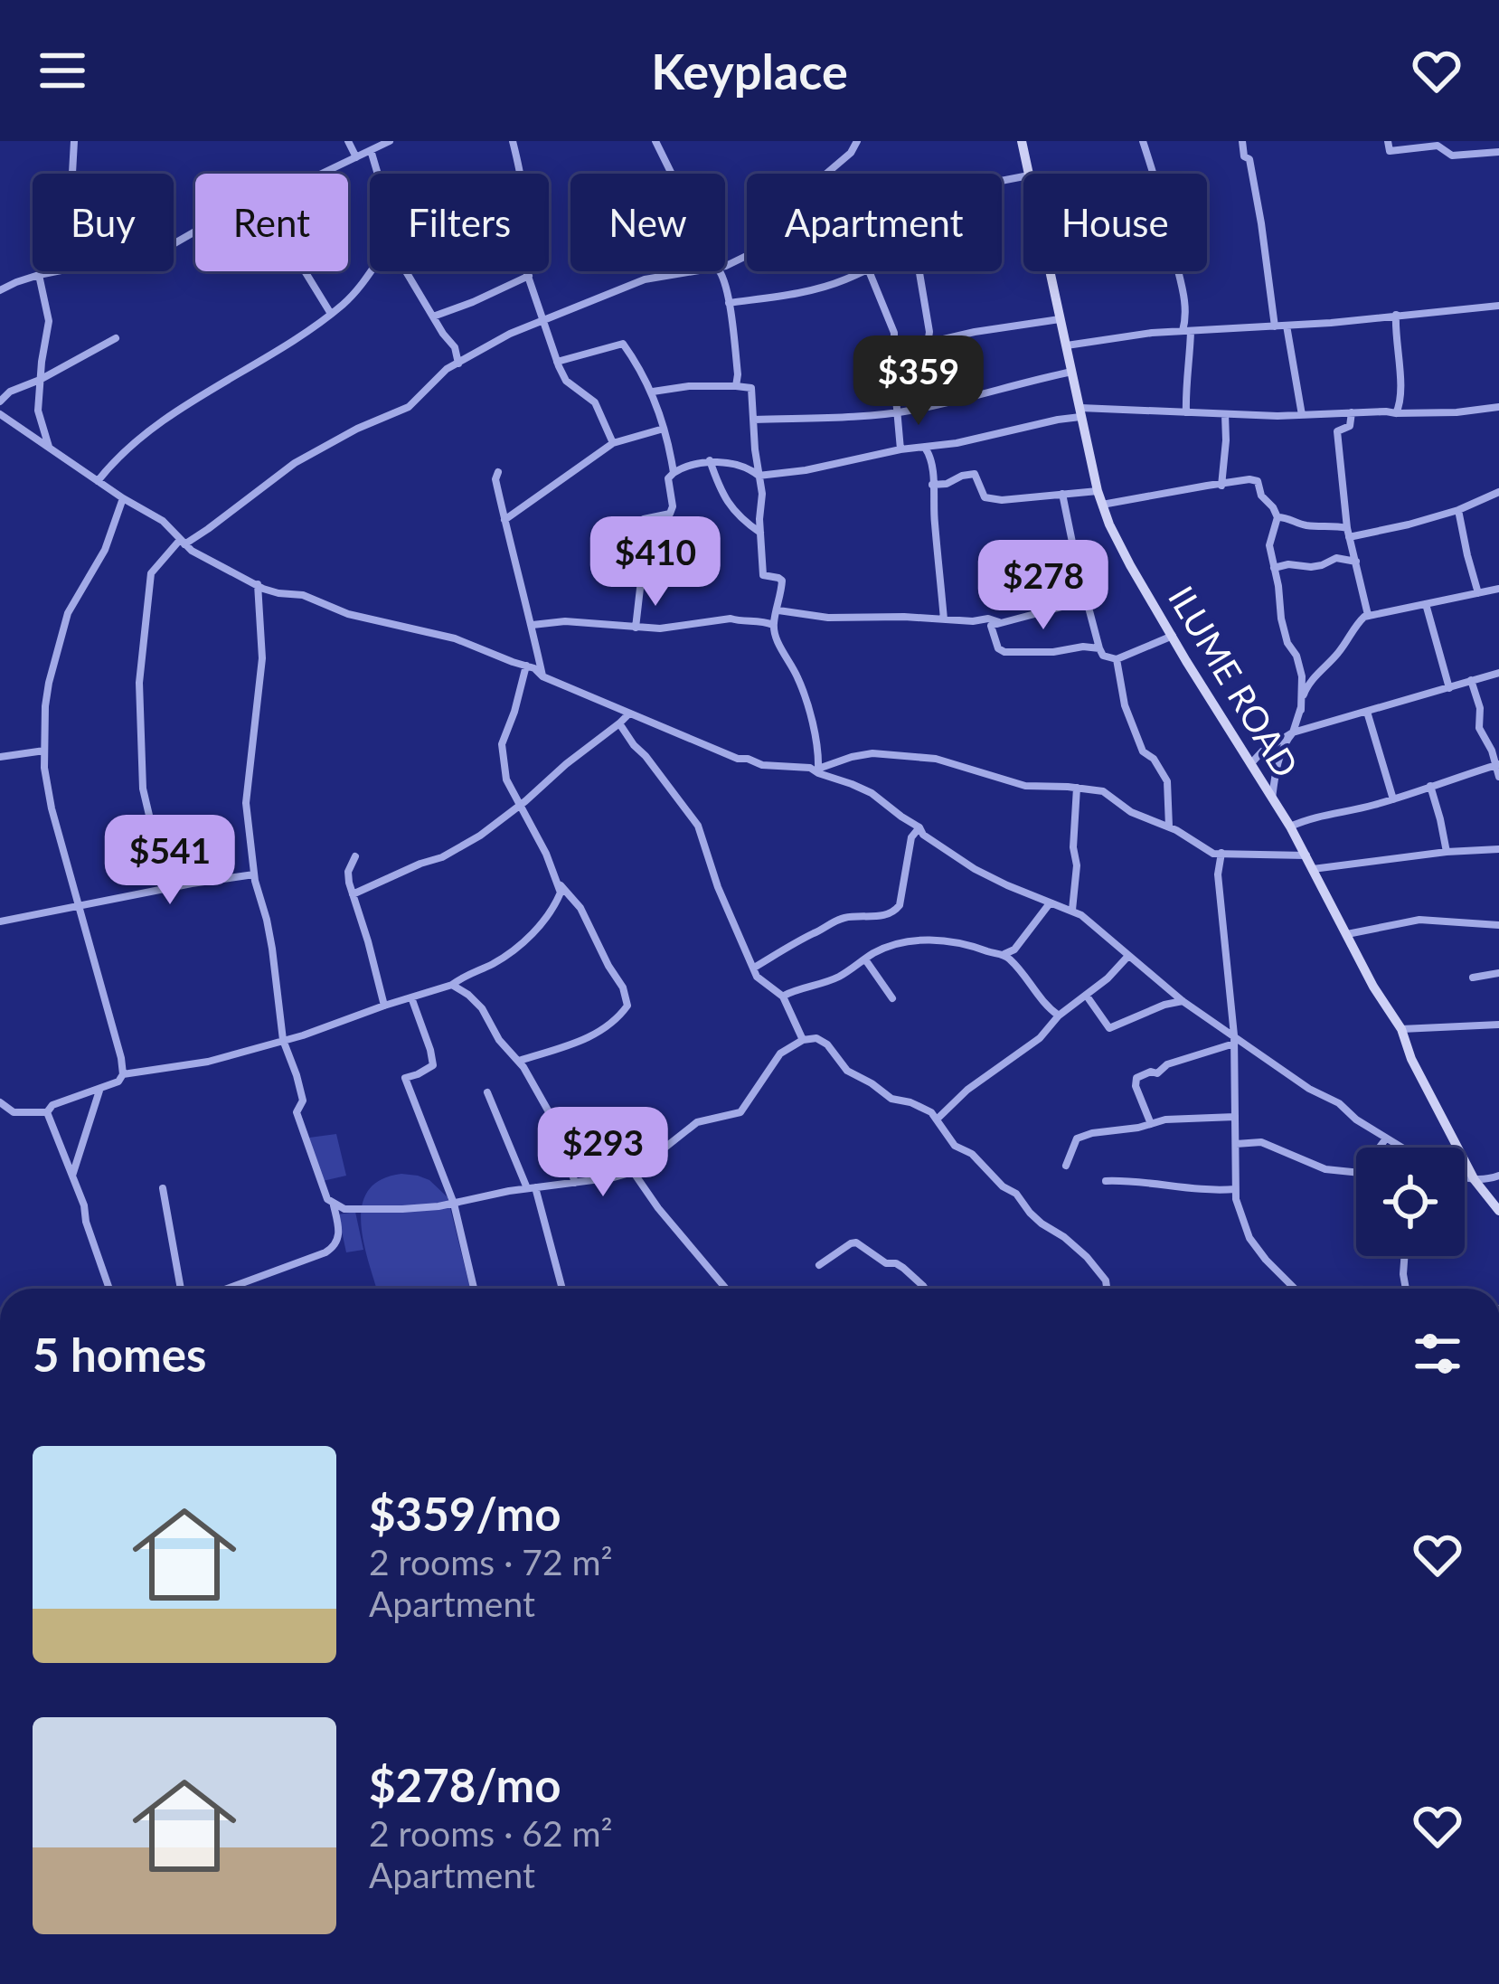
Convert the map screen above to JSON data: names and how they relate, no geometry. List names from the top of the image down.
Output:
{
  "streets": {
    "street": ["ILUME ROAD"]
  },
  "page": {
    "header": "Keyplace",
    "chip": [
      "Buy",
      "Rent",
      "Filters",
      "New",
      "Apartment",
      "House"
    ],
    "price": [
      "$359",
      "$410",
      "$278",
      "$541",
      "$293"
    ],
    "heading": "5 homes",
    "list": [
      {
        "name": "$359/mo",
        "note": "2 rooms · 72 m² · Apartment"
      },
      {
        "name": "$278/mo",
        "note": "2 rooms · 62 m² · Apartment"
      }
    ]
  }
}
